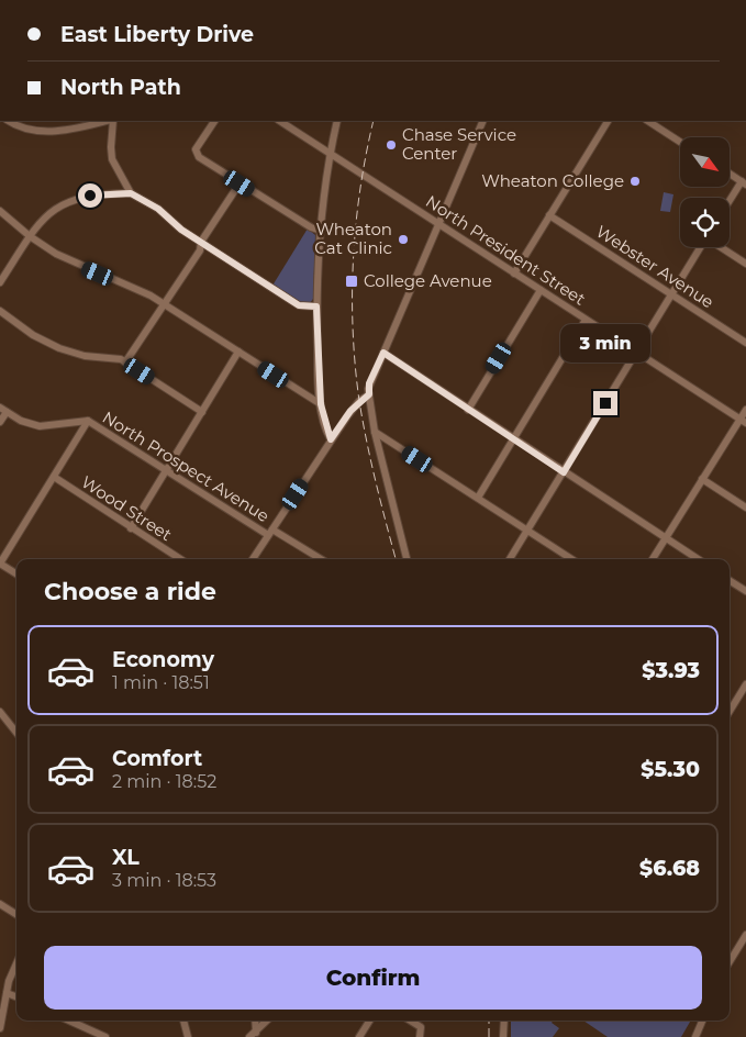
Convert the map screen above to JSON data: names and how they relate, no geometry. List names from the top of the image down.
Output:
{
  "streets": {
    "street": [
      "North President Street",
      "Webster Avenue",
      "North Prospect Avenue",
      "Wood Street"
    ]
  },
  "places": {
    "other": ["Chase Service Center", "Wheaton College", "Wheaton Cat Clinic"],
    "transit": ["College Avenue"]
  },
  "north": "bottom right",
  "page": {
    "banner": ["East Liberty Drive", "North Path"],
    "bubble": "3 min",
    "heading": "Choose a ride",
    "list": [
      {
        "name": "Economy",
        "note": "1 min · 18:51",
        "value": "$3.93"
      },
      {
        "name": "Comfort",
        "note": "2 min · 18:52",
        "value": "$5.30"
      },
      {
        "name": "XL",
        "note": "3 min · 18:53",
        "value": "$6.68"
      }
    ],
    "buttons": "Confirm"
  }
}
